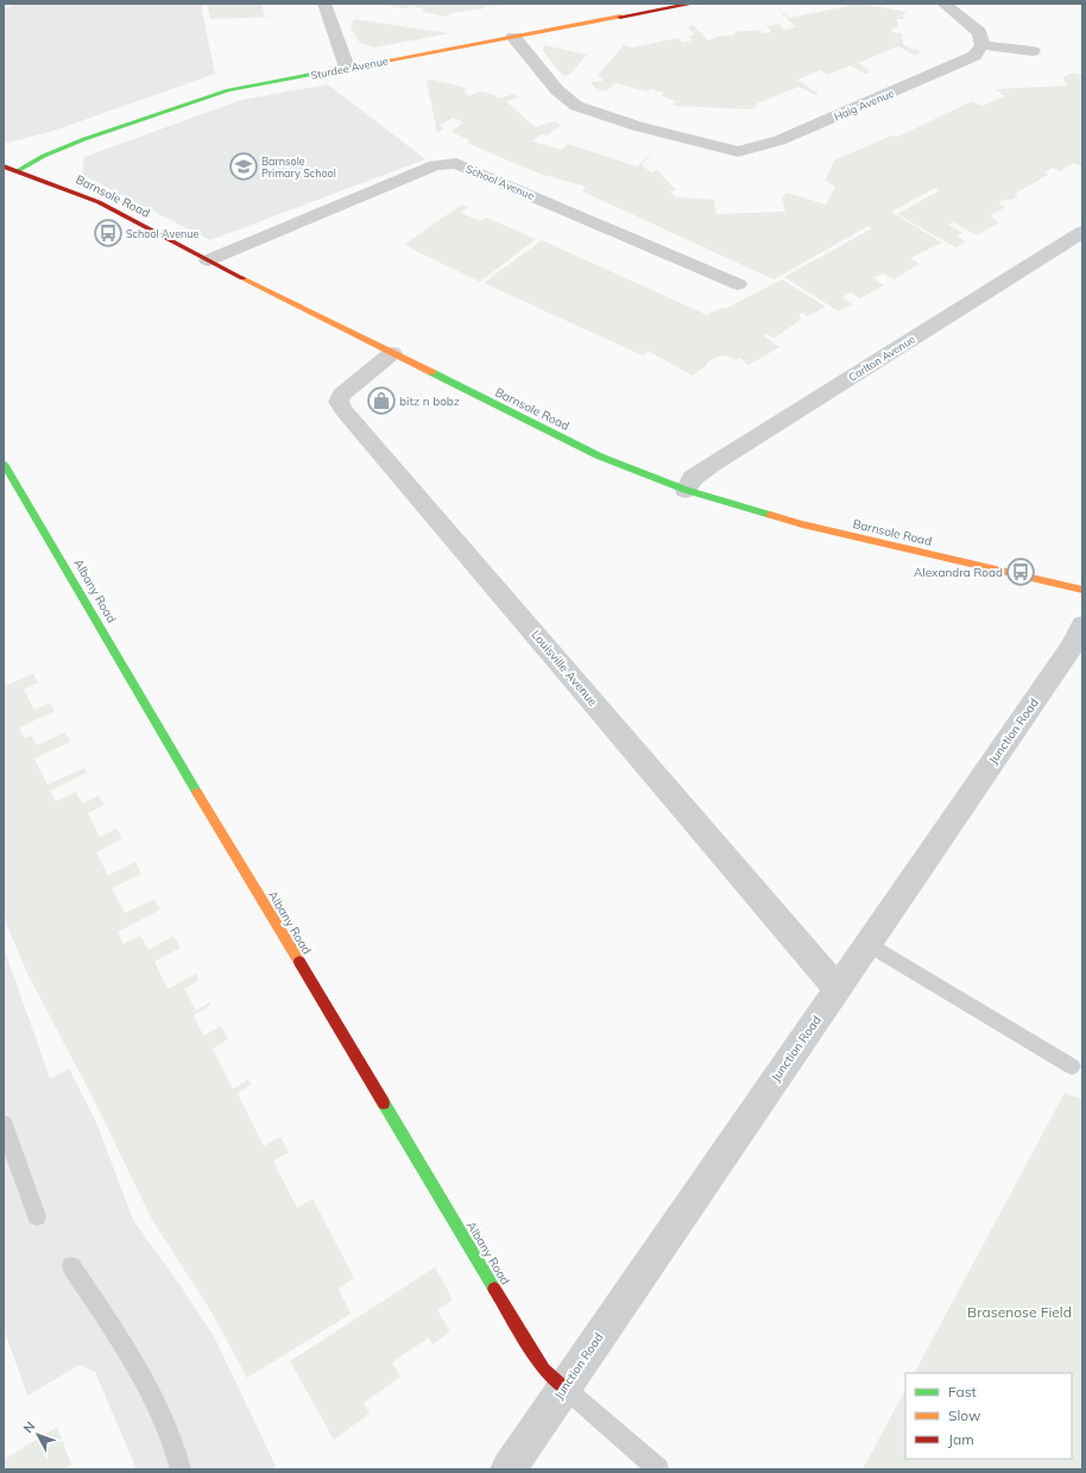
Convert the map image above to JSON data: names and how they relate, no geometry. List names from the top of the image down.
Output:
{
  "streets": {
    "street": [
      "Sturdee Avenue",
      "Haig Avenue",
      "School Avenue",
      "Barnsole Road",
      "Carlton Avenue",
      "Albany Road",
      "Louisville Avenue",
      "Junction Road"
    ]
  },
  "crossings": [
    ["Sturdee Avenue", "Haig Avenue"],
    ["Sturdee Avenue", "Barnsole Road"],
    ["School Avenue", "Barnsole Road"],
    ["Barnsole Road", "Carlton Avenue"],
    ["Barnsole Road", "Louisville Avenue"],
    ["Albany Road", "Junction Road"],
    ["Louisville Avenue", "Junction Road"]
  ],
  "parks": ["Brasenose Field"],
  "places": {
    "school or university": ["Barnsole Primary School"],
    "bus stop": ["School Avenue", "Alexandra Road"],
    "shop": ["bitz n bobz"]
  },
  "legend": ["Fast", "Slow", "Jam"],
  "north": "top left"
}
